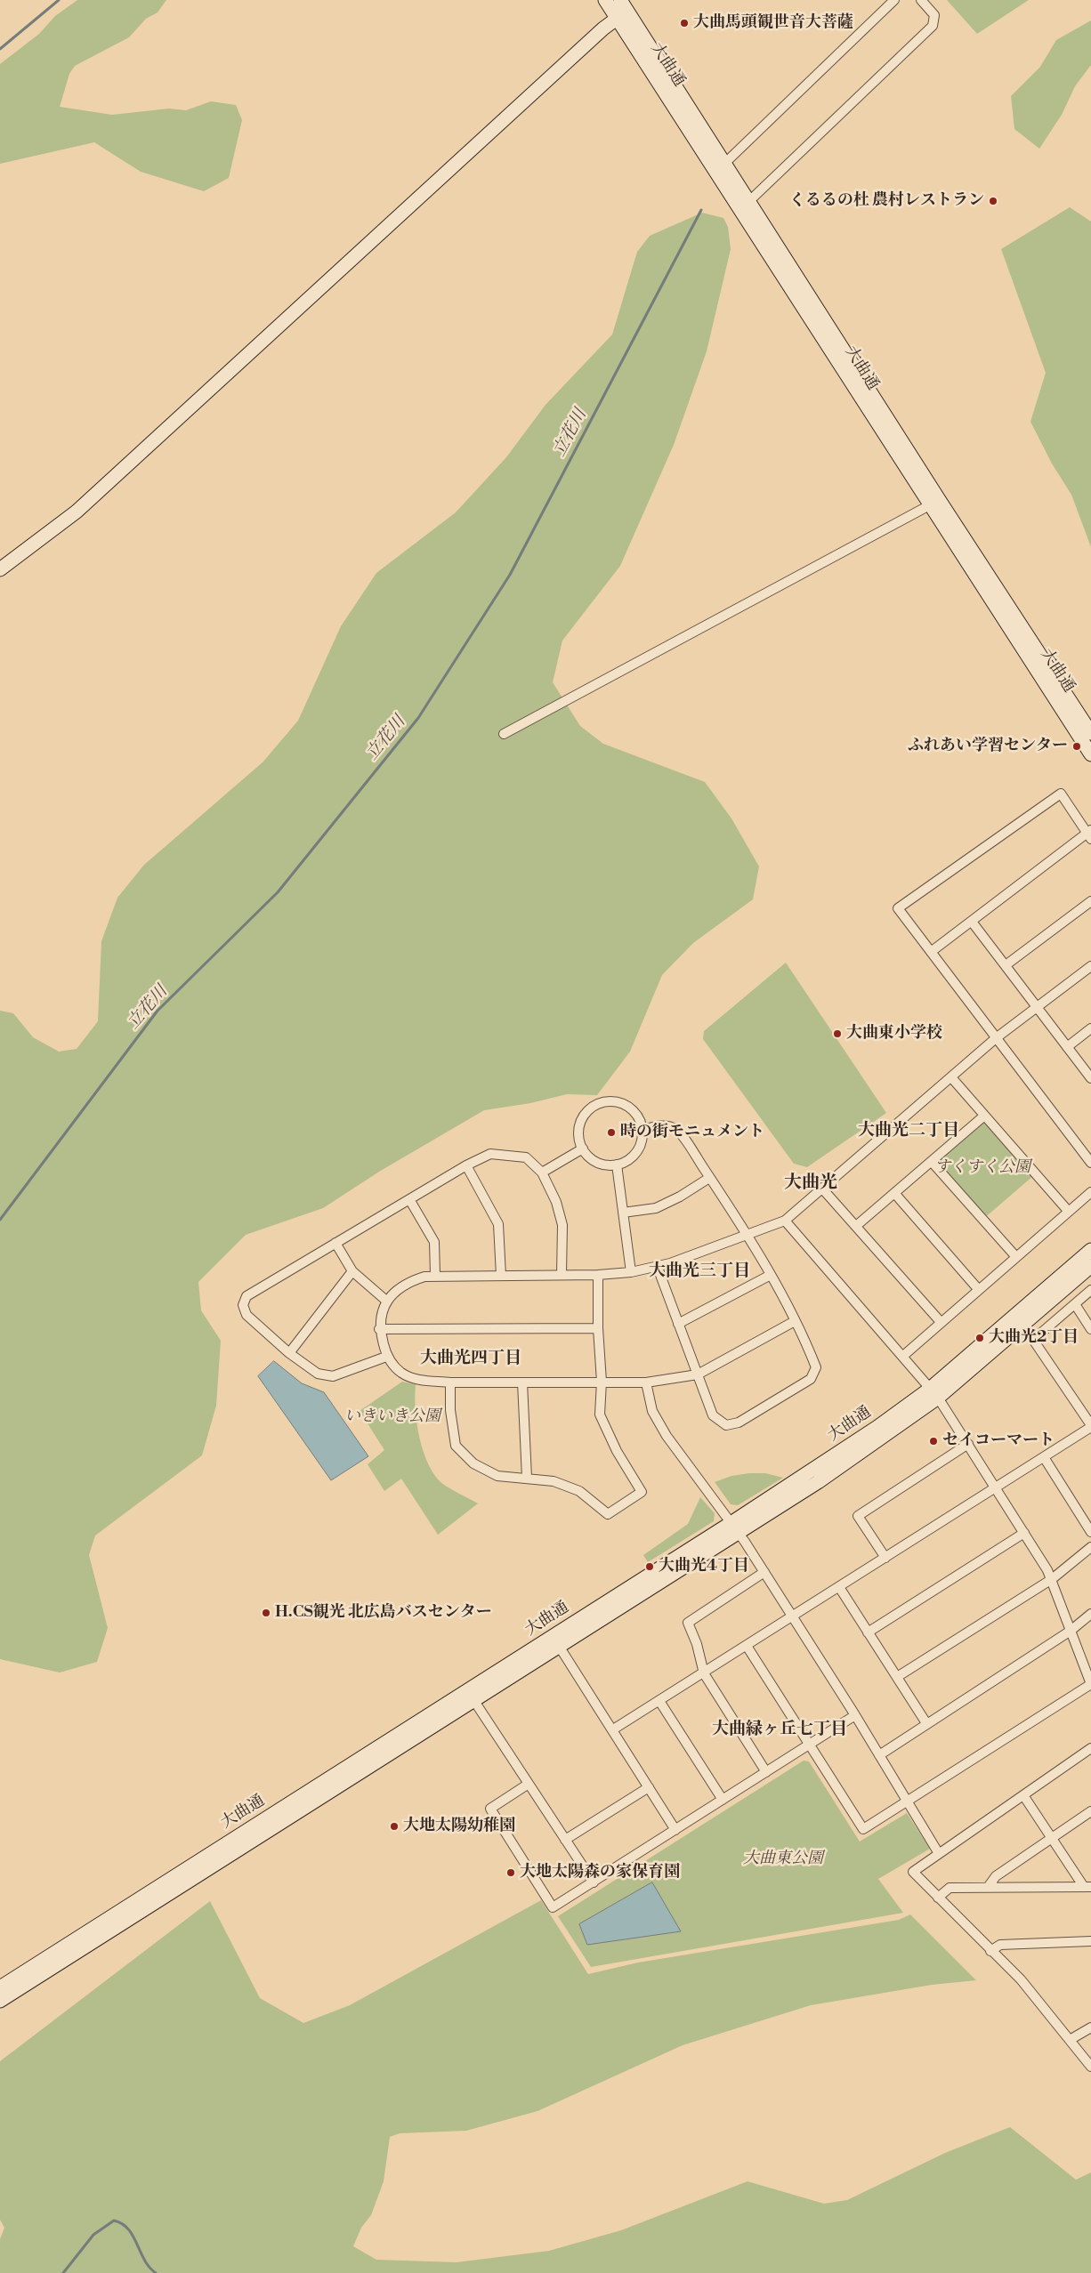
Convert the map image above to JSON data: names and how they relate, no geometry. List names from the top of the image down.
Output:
{
  "streets": {
    "street": ["大曲通"]
  },
  "districts": [
    "大曲光二丁目",
    "大曲光",
    "大曲光三丁目",
    "大曲光四丁目",
    "大曲緑ヶ丘七丁目"
  ],
  "water": ["立花川"],
  "parks": ["すくすく公園", "いきいき公園", "大曲東公園"],
  "places": [
    "大曲馬頭観世音大菩薩",
    "くるるの杜 農村レストラン",
    "ふれあい学習センター",
    "大曲東小学校",
    "時の街モニュメント",
    "大曲光2丁目",
    "セイコーマート",
    "大曲光4丁目",
    "H.CS観光 北広島バスセンター",
    "大地太陽幼稚園",
    "大地太陽森の家保育園"
  ]
}
